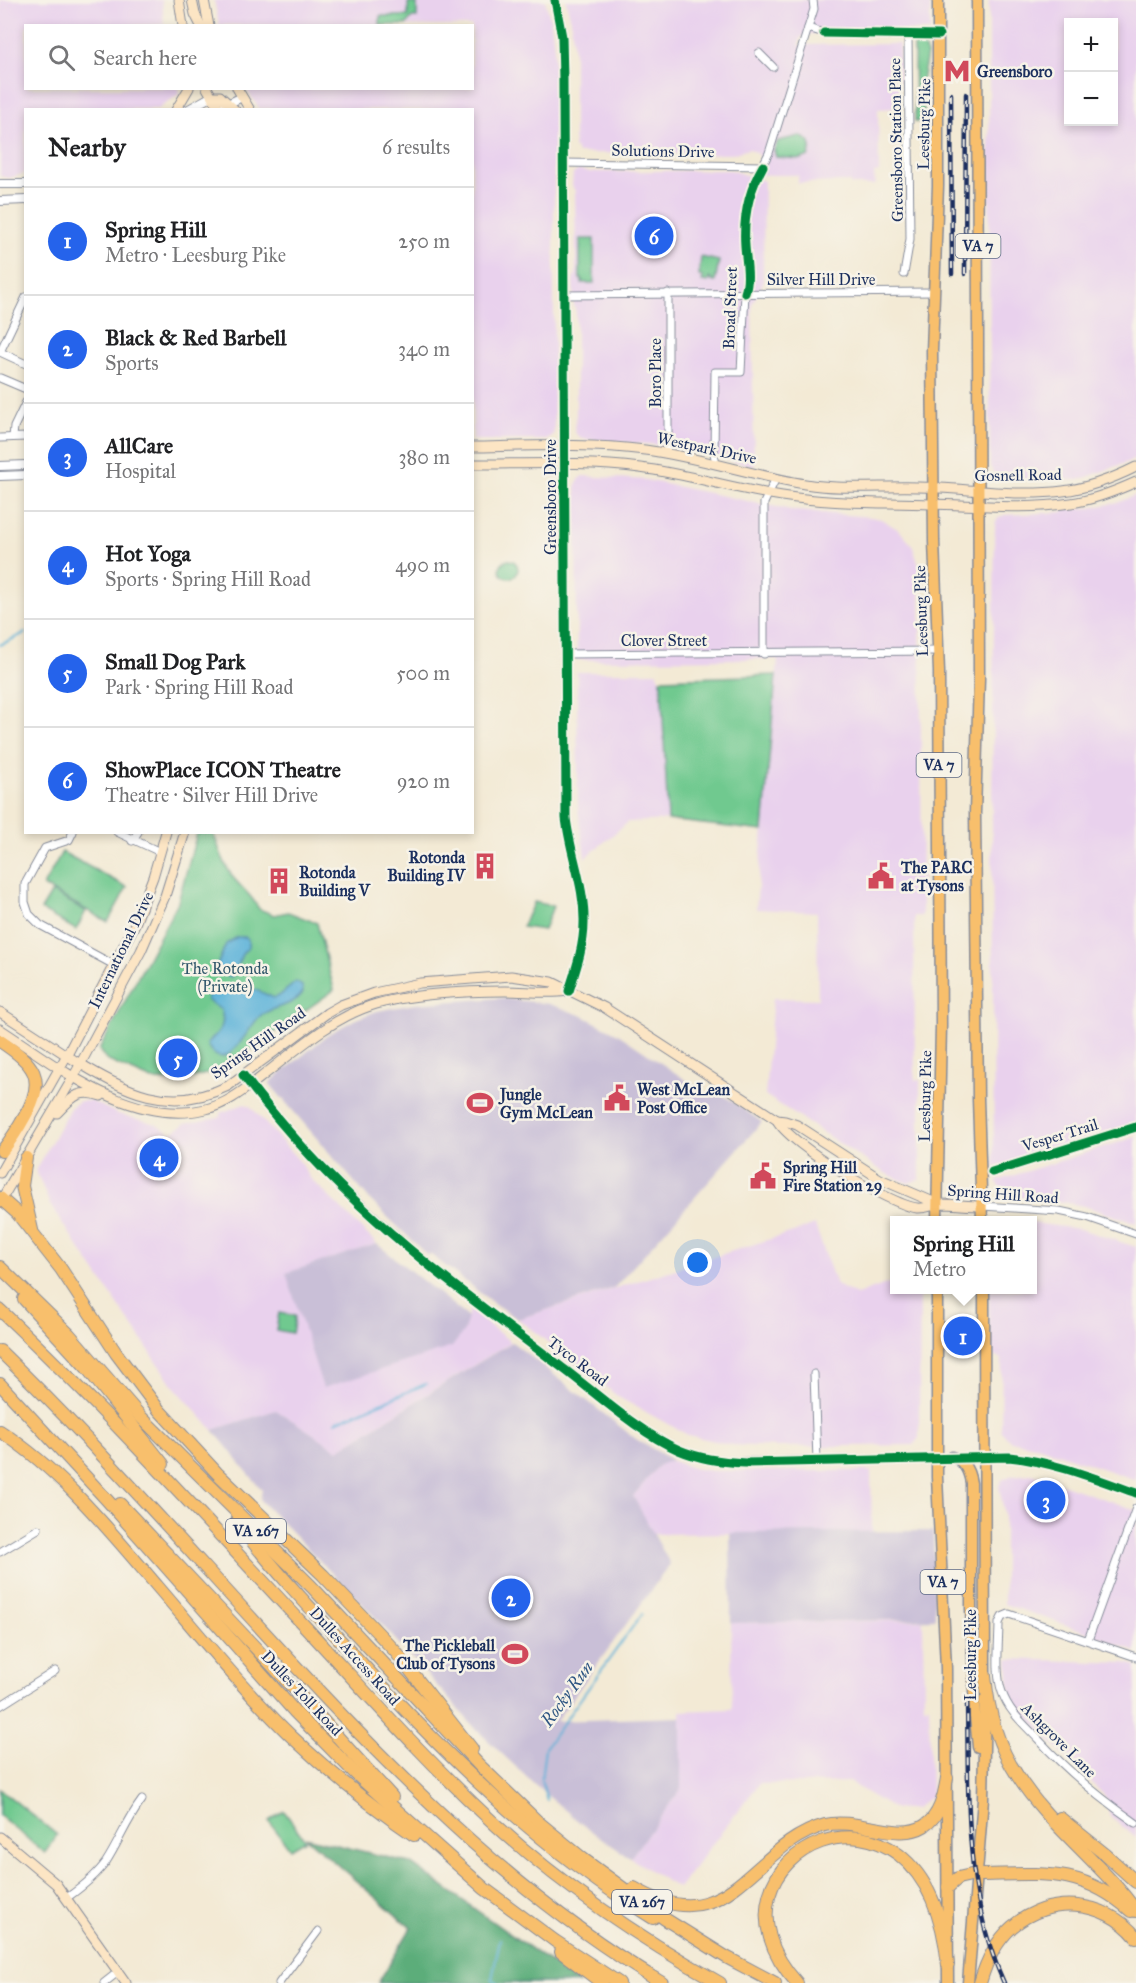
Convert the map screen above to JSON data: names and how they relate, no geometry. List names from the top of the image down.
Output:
{
  "streets": {
    "highway": [
      "Leesburg Pike",
      "VA 7",
      "VA 267",
      "Dulles Access Road",
      "Dulles Toll Road"
    ],
    "main road": [
      "Westpark Drive",
      "Gosnell Road",
      "International Drive",
      "Spring Hill Road"
    ],
    "street": [
      "Greensboro Station Place",
      "Solutions Drive",
      "Silver Hill Drive",
      "Broad Street",
      "Boro Place",
      "Greensboro Drive",
      "Clover Street",
      "Tyco Road",
      "Ashgrove Lane"
    ],
    "cycle path": ["Vesper Trail"]
  },
  "crossings": [
    ["Leesburg Pike", "Silver Hill Drive"],
    ["Leesburg Pike", "Westpark Drive"],
    ["Leesburg Pike", "Gosnell Road"],
    ["Leesburg Pike", "Clover Street"],
    ["Leesburg Pike", "Spring Hill Road"],
    ["Leesburg Pike", "Tyco Road"],
    ["Solutions Drive", "Broad Street"],
    ["Solutions Drive", "Greensboro Drive"],
    ["VA 7", "Gosnell Road"],
    ["VA 7", "Spring Hill Road"],
    ["Silver Hill Drive", "Broad Street"],
    ["Silver Hill Drive", "Boro Place"],
    ["Silver Hill Drive", "Greensboro Drive"],
    ["Broad Street", "Westpark Drive"],
    ["Boro Place", "Westpark Drive"],
    ["Westpark Drive", "Gosnell Road"],
    ["Westpark Drive", "Greensboro Drive"],
    ["Greensboro Drive", "Clover Street"],
    ["Greensboro Drive", "Spring Hill Road"],
    ["International Drive", "Spring Hill Road"],
    ["Spring Hill Road", "Tyco Road"]
  ],
  "water": ["Rocky Run"],
  "parks": ["The Rotonda (Private)"],
  "places": {
    "metro station": ["Greensboro"],
    "building": ["Rotonda Building IV", "Rotonda Building V"],
    "public building": ["The PARC at Tysons", "West McLean Post Office", "Spring Hill Fire Station 29"],
    "sports": ["Jungle Gym McLean", "The Pickleball Club of Tysons"]
  },
  "page": {
    "map_buttons": ["+", "−"],
    "search": "Search here",
    "heading": ["Nearby", "6 results"],
    "list": [
      {
        "mark": "1",
        "name": "Spring Hill",
        "note": "Metro · Leesburg Pike",
        "value": "250 m"
      },
      {
        "mark": "2",
        "name": "Black & Red Barbell",
        "note": "Sports",
        "value": "340 m"
      },
      {
        "mark": "3",
        "name": "AllCare",
        "note": "Hospital",
        "value": "380 m"
      },
      {
        "mark": "4",
        "name": "Hot Yoga",
        "note": "Sports · Spring Hill Road",
        "value": "490 m"
      },
      {
        "mark": "5",
        "name": "Small Dog Park",
        "note": "Park · Spring Hill Road",
        "value": "500 m"
      },
      {
        "mark": "6",
        "name": "ShowPlace ICON Theatre",
        "note": "Theatre · Silver Hill Drive",
        "value": "920 m"
      }
    ],
    "pins": [
      "6",
      "5",
      "4",
      "1",
      "3",
      "2"
    ],
    "popup": ["Spring Hill", "Metro"]
  }
}
